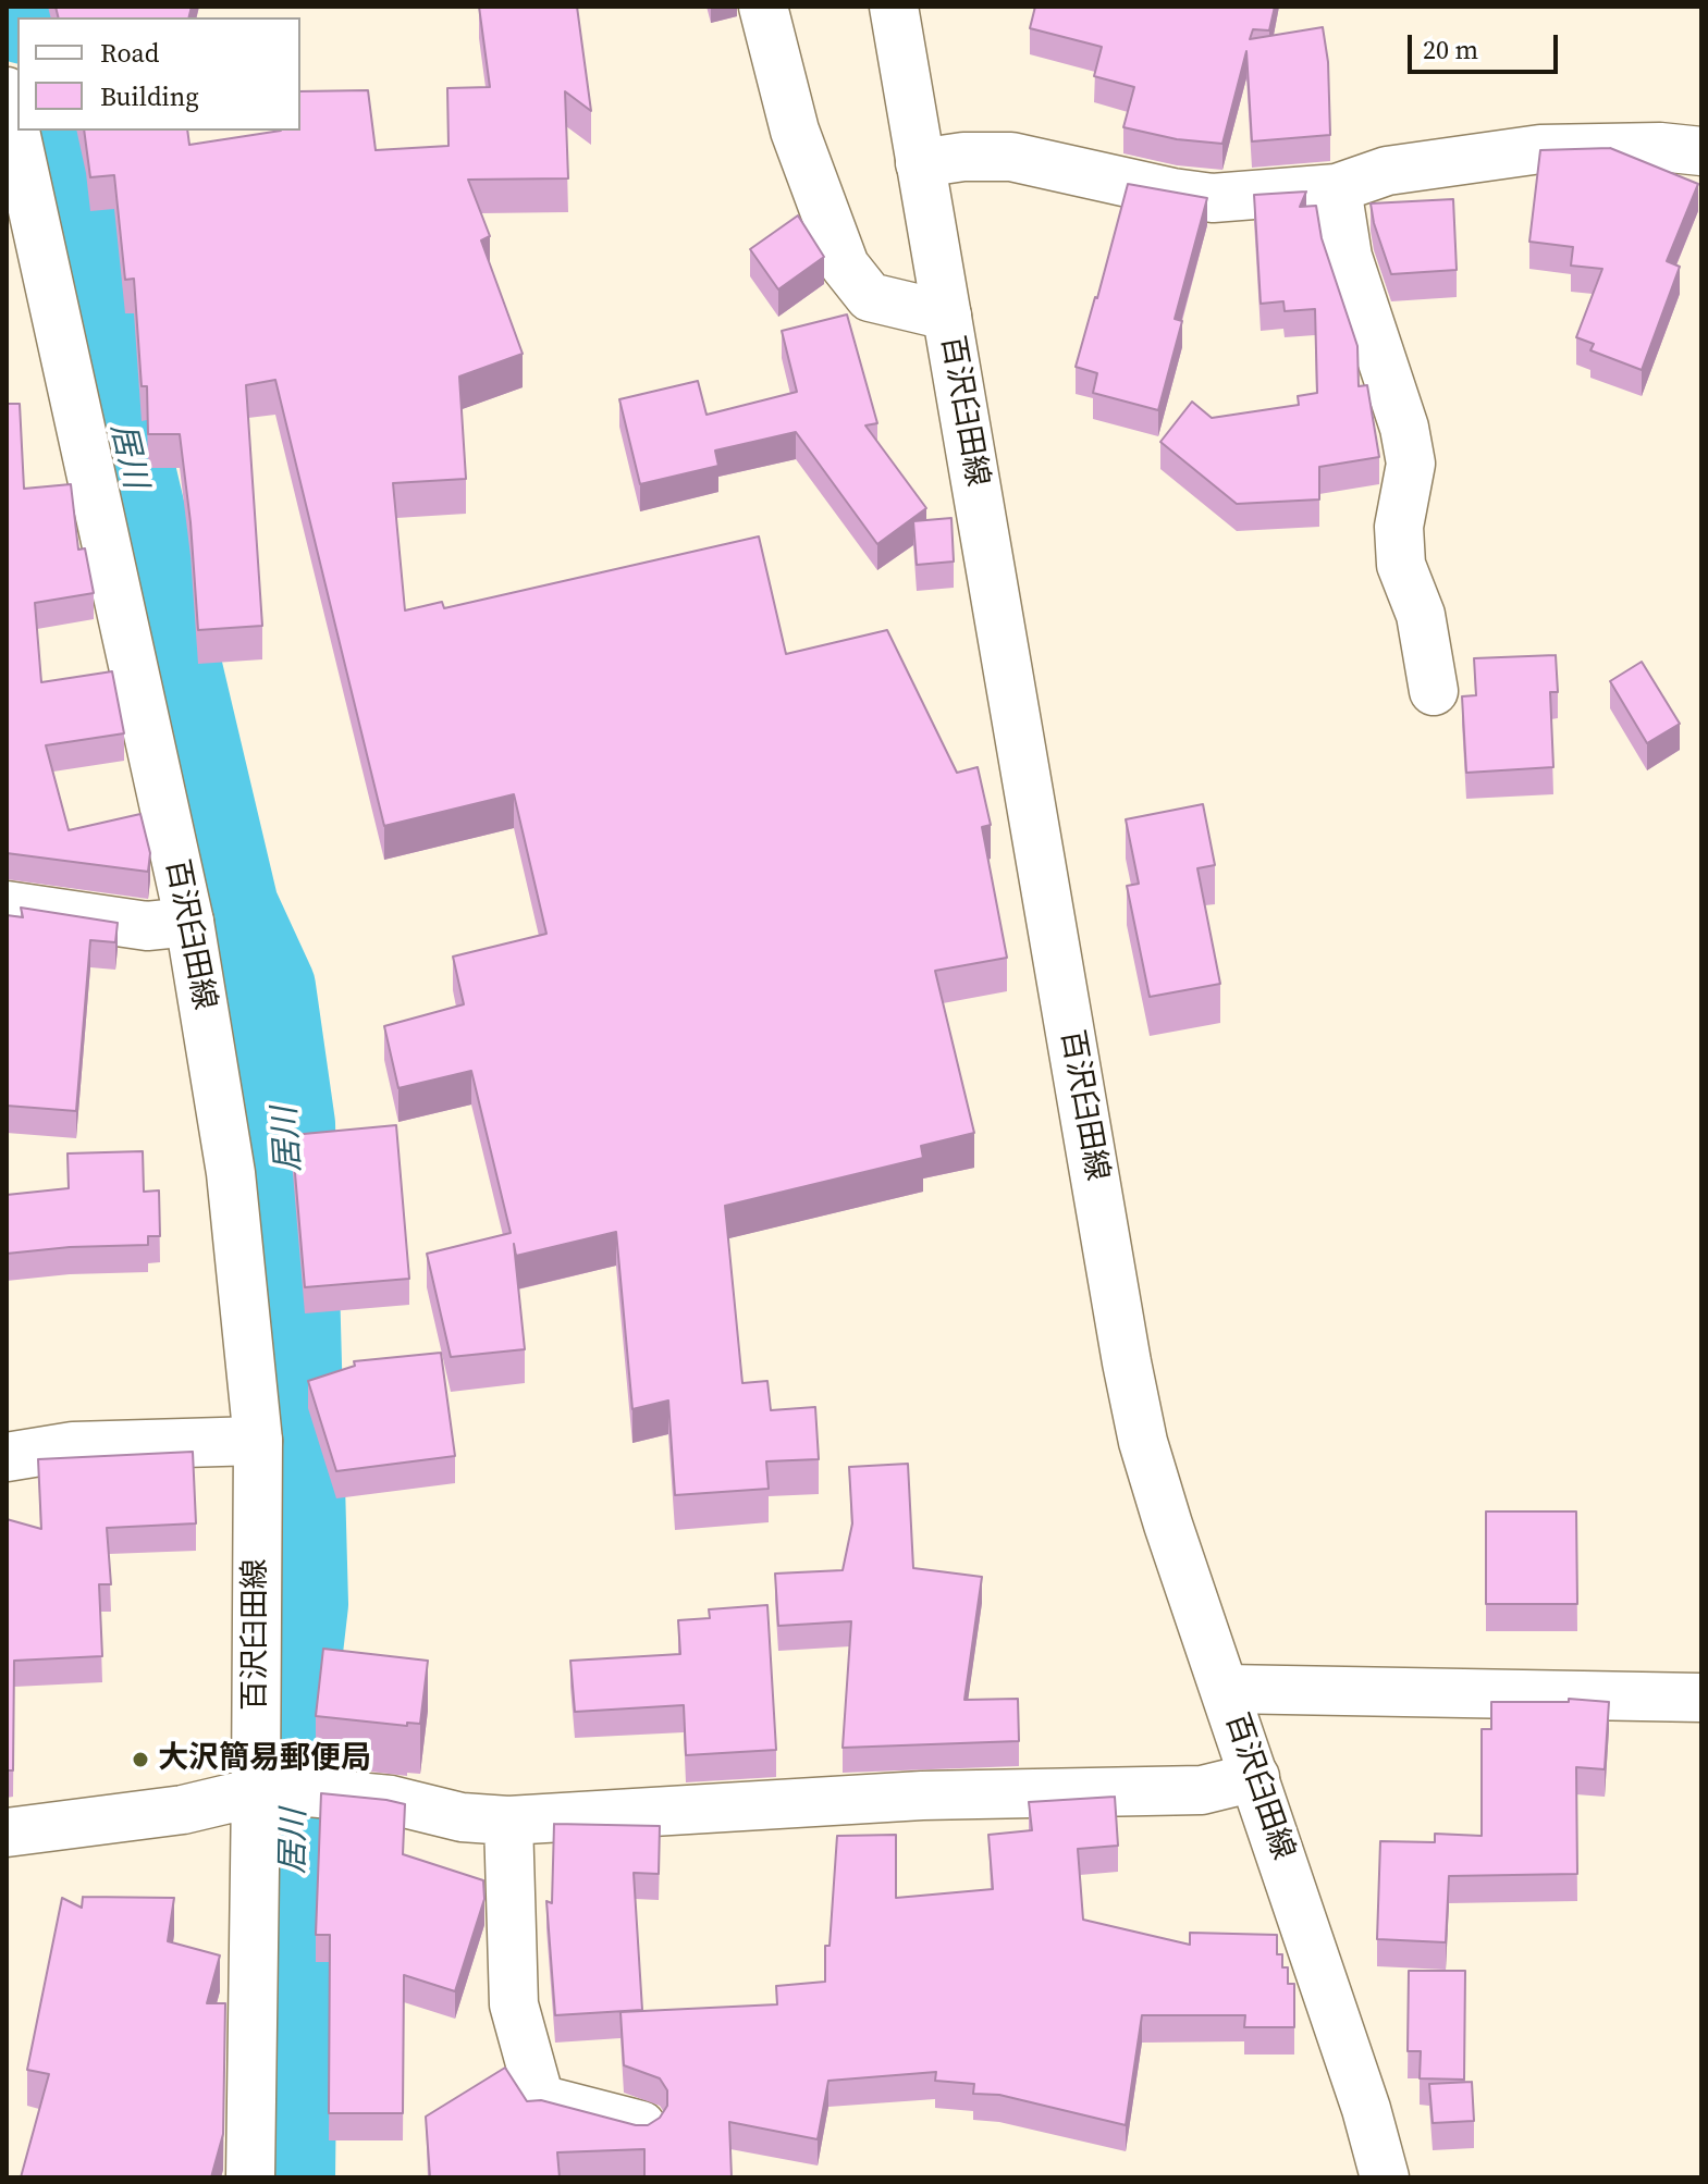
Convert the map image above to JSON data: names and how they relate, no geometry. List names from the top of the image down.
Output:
{
  "streets": {
    "street": ["百沢臼田線"]
  },
  "water": ["居川"],
  "places": ["大沢簡易郵便局"],
  "legend": ["Road", "Building"],
  "scale_bar": "20 m"
}
